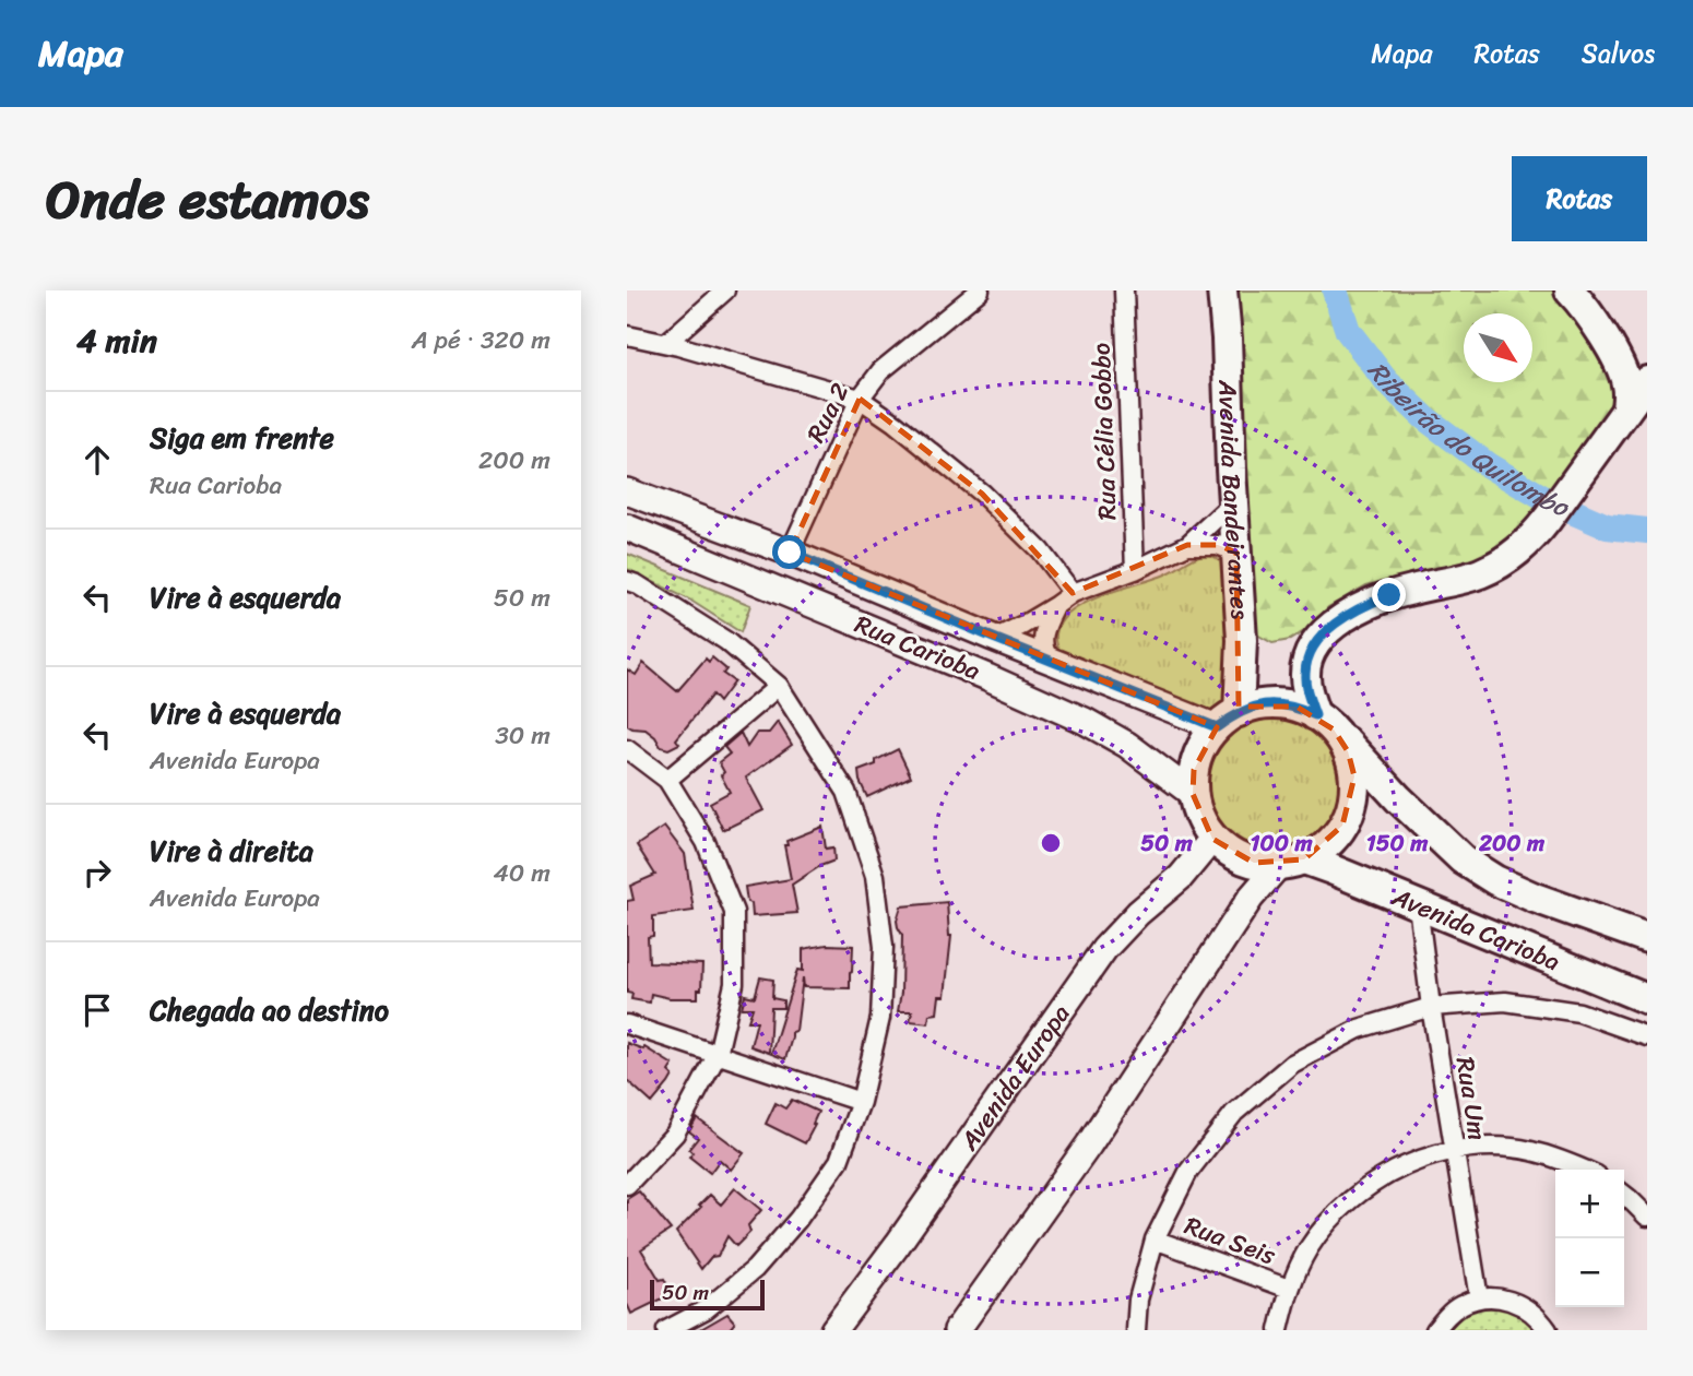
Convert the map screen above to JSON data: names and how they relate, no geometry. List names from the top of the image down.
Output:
{
  "streets": {
    "main road": [
      "Avenida Bandeirantes",
      "Rua Carioba",
      "Avenida Carioba",
      "Avenida Europa"
    ],
    "street": [
      "Rua 2",
      "Rua Célia Gobbo",
      "Rua Um",
      "Rua Seis"
    ]
  },
  "crossings": [
    ["Rua 2", "Rua Carioba"],
    ["Avenida Bandeirantes", "Rua Carioba"],
    ["Avenida Bandeirantes", "Avenida Carioba"],
    ["Avenida Bandeirantes", "Avenida Europa"],
    ["Rua Carioba", "Avenida Carioba"],
    ["Rua Carioba", "Avenida Europa"],
    ["Avenida Carioba", "Avenida Europa"],
    ["Avenida Carioba", "Rua Um"]
  ],
  "water": ["Ribeirão do Quilombo"],
  "scale_bar": "50 m",
  "north": "bottom right",
  "page": {
    "header": "Mapa",
    "nav": ["Mapa", "Rotas", "Salvos"],
    "title": "Onde estamos",
    "buttons": "Rotas",
    "heading": ["4 min", "A pé · 320 m"],
    "list": [
      ["Siga em frente", "Rua Carioba", "200 m"],
      ["Vire à esquerda", "50 m"],
      ["Vire à esquerda", "Avenida Europa", "30 m"],
      ["Vire à direita", "Avenida Europa", "40 m"],
      "Chegada ao destino"
    ],
    "map_buttons": ["+", "−"],
    "scale": "50 m"
  },
  "rings": [
    "50 m",
    "100 m",
    "150 m",
    "200 m"
  ]
}
